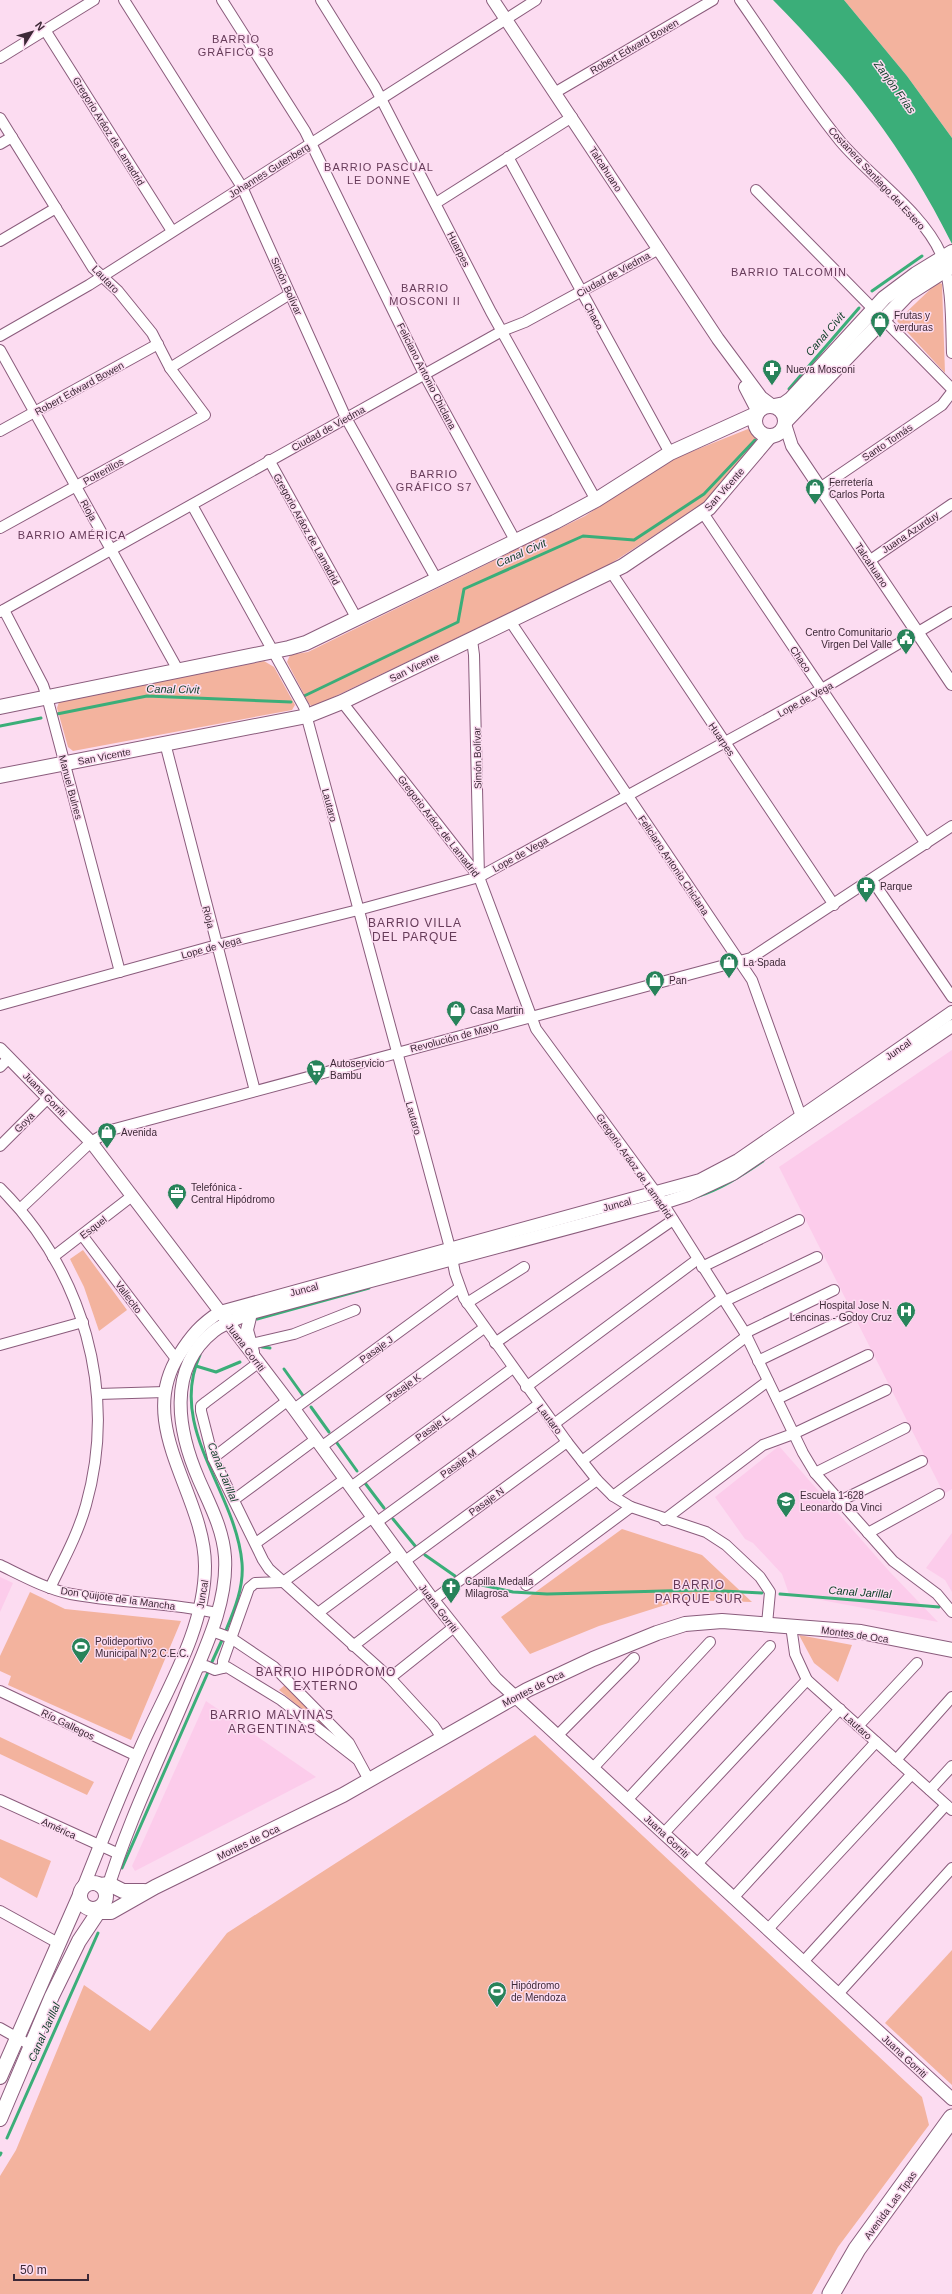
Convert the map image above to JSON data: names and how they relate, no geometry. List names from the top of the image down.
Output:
{
  "streets": {
    "highway": ["Avenida Las Tipas"],
    "main road": ["San Vicente", "Montes de Oca"],
    "street": [
      "Robert Edward Bowen",
      "Gregorio Aráoz de Lamadrid",
      "Talcahuano",
      "Johannes Gutenberg",
      "Costanera Santiago del Estero",
      "Huarpes",
      "Ciudad de Viedma",
      "Lautaro",
      "Simón Bolívar",
      "Chaco",
      "Feliciano Antonio Chiclana",
      "Santo Tomás",
      "Potrerillos",
      "Rioja",
      "Juana Azurduy",
      "Lope de Vega",
      "Manuel Bulnes",
      "Revolución de Mayo",
      "Juncal",
      "Juana Gorriti",
      "Goya",
      "Esquel",
      "Vallecito",
      "Pasaje J",
      "Pasaje K",
      "Pasaje L",
      "Pasaje M",
      "Pasaje N",
      "Don Quijote de la Mancha",
      "Río Gallegos",
      "América"
    ]
  },
  "crossings": [
    ["Robert Edward Bowen", "Talcahuano"],
    ["Robert Edward Bowen", "Lautaro"],
    ["Robert Edward Bowen", "Rioja"],
    ["Gregorio Aráoz de Lamadrid", "Johannes Gutenberg"],
    ["Gregorio Aráoz de Lamadrid", "Ciudad de Viedma"],
    ["Gregorio Aráoz de Lamadrid", "Simón Bolívar"],
    ["Gregorio Aráoz de Lamadrid", "San Vicente"],
    ["Gregorio Aráoz de Lamadrid", "Lope de Vega"],
    ["Gregorio Aráoz de Lamadrid", "Revolución de Mayo"],
    ["Gregorio Aráoz de Lamadrid", "Juncal"],
    ["Talcahuano", "Johannes Gutenberg"],
    ["Talcahuano", "Ciudad de Viedma"],
    ["Talcahuano", "Santo Tomás"],
    ["Talcahuano", "San Vicente"],
    ["Talcahuano", "Juana Azurduy"],
    ["Talcahuano", "Lope de Vega"],
    ["Johannes Gutenberg", "Huarpes"],
    ["Johannes Gutenberg", "Lautaro"],
    ["Johannes Gutenberg", "Simón Bolívar"],
    ["Johannes Gutenberg", "Feliciano Antonio Chiclana"],
    ["Huarpes", "Ciudad de Viedma"],
    ["Huarpes", "San Vicente"],
    ["Huarpes", "Lope de Vega"],
    ["Huarpes", "Revolución de Mayo"],
    ["Ciudad de Viedma", "Lautaro"],
    ["Ciudad de Viedma", "Simón Bolívar"],
    ["Ciudad de Viedma", "Chaco"],
    ["Ciudad de Viedma", "Feliciano Antonio Chiclana"],
    ["Ciudad de Viedma", "Rioja"],
    ["Ciudad de Viedma", "Manuel Bulnes"],
    ["Lautaro", "Potrerillos"],
    ["Lautaro", "San Vicente"],
    ["Lautaro", "Lope de Vega"],
    ["Lautaro", "Revolución de Mayo"],
    ["Lautaro", "Juncal"],
    ["Lautaro", "Pasaje J"],
    ["Lautaro", "Pasaje K"],
    ["Lautaro", "Pasaje L"],
    ["Lautaro", "Pasaje M"],
    ["Lautaro", "Pasaje N"],
    ["Lautaro", "Montes de Oca"],
    ["Simón Bolívar", "San Vicente"],
    ["Simón Bolívar", "Lope de Vega"],
    ["Chaco", "San Vicente"],
    ["Chaco", "Lope de Vega"],
    ["Chaco", "Revolución de Mayo"],
    ["Feliciano Antonio Chiclana", "San Vicente"],
    ["Feliciano Antonio Chiclana", "Lope de Vega"],
    ["Feliciano Antonio Chiclana", "Revolución de Mayo"],
    ["Feliciano Antonio Chiclana", "Juncal"],
    ["Potrerillos", "Rioja"],
    ["San Vicente", "Rioja"],
    ["San Vicente", "Manuel Bulnes"],
    ["Rioja", "Lope de Vega"],
    ["Rioja", "Revolución de Mayo"],
    ["Lope de Vega", "Manuel Bulnes"],
    ["Revolución de Mayo", "Juana Gorriti"],
    ["Juncal", "Juana Gorriti"],
    ["Juncal", "Vallecito"],
    ["Juncal", "Don Quijote de la Mancha"],
    ["Juncal", "Montes de Oca"],
    ["Juncal", "Río Gallegos"],
    ["Juncal", "América"],
    ["Juana Gorriti", "Goya"],
    ["Juana Gorriti", "Esquel"],
    ["Juana Gorriti", "Pasaje J"],
    ["Juana Gorriti", "Pasaje K"],
    ["Juana Gorriti", "Pasaje L"],
    ["Juana Gorriti", "Pasaje M"],
    ["Juana Gorriti", "Pasaje N"],
    ["Juana Gorriti", "Montes de Oca"],
    ["Esquel", "Vallecito"]
  ],
  "districts": [
    "BARRIO GRÁFICO S8",
    "BARRIO PASCUAL LE DONNE",
    "BARRIO TALCOMIN",
    "BARRIO MOSCONI II",
    "BARRIO GRÁFICO S7",
    "BARRIO AMÉRICA",
    "BARRIO VILLA DEL PARQUE",
    "BARRIO PARQUE SUR",
    "BARRIO HIPÓDROMO EXTERNO",
    "BARRIO MALVINAS ARGENTINAS"
  ],
  "water": ["Zanjón Frías", "Canal Civit", "Canal Jarillal"],
  "places": {
    "shop": [
      "Frutas y verduras",
      "Ferretería Carlos Porta",
      "La Spada",
      "Pan",
      "Casa Martin",
      "Avenida"
    ],
    "pharmacy": ["Nueva Mosconi", "Parque"],
    "public building": ["Centro Comunitario Virgen Del Valle"],
    "supermarket": ["Autoservicio Bambu"],
    "office": ["Telefónica - Central Hipódromo"],
    "hospital": ["Hospital Jose N. Lencinas - Godoy Cruz"],
    "school or university": ["Escuela 1-628 Leonardo Da Vinci"],
    "church": ["Capilla Medalla Milagrosa"],
    "sports": ["Polideportivo Municipal N°2 C.E.C.", "Hipódromo de Mendoza"]
  },
  "scale_bar": "50 m",
  "north": "top right"
}
